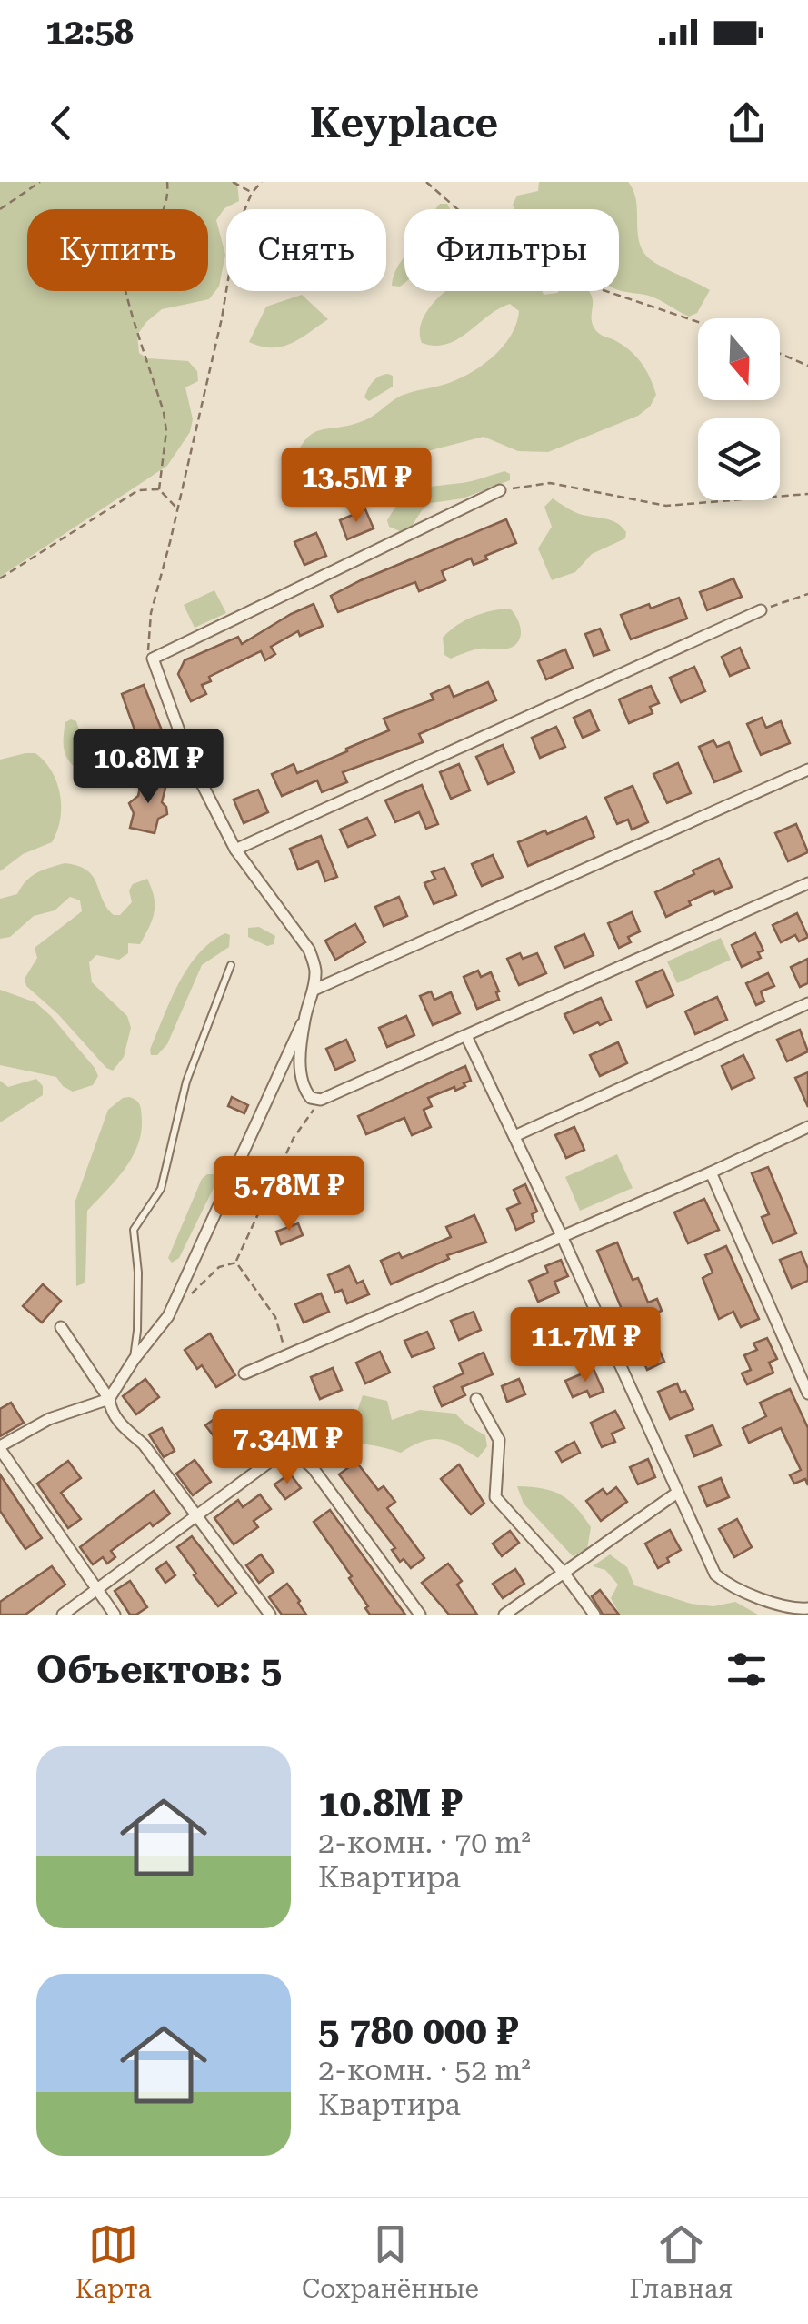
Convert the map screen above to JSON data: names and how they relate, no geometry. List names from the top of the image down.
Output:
{
  "north": "bottom",
  "page": {
    "status": "12:58",
    "header": "Keyplace",
    "chip": ["Купить", "Снять", "Фильтры"],
    "price": [
      "13.5M ₽",
      "10.8M ₽",
      "5.78M ₽",
      "11.7M ₽",
      "7.34M ₽"
    ],
    "heading": "Объектов: 5",
    "list": [
      {
        "name": "10.8M ₽",
        "note": "2-комн. · 70 m² · Квартира"
      },
      {
        "name": "5 780 000 ₽",
        "note": "2-комн. · 52 m² · Квартира"
      }
    ],
    "tabs": ["Карта", "Сохранённые", "Главная"]
  }
}
